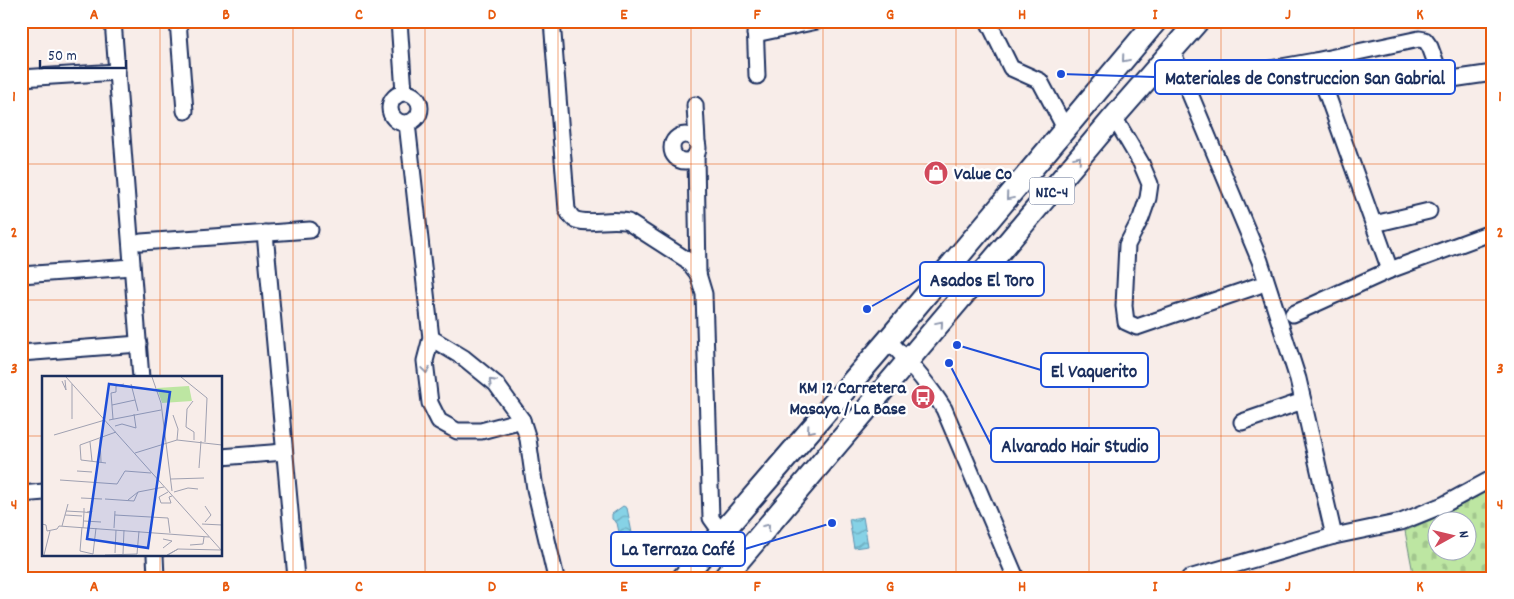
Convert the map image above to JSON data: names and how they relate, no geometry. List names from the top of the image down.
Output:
{
  "streets": {
    "highway": ["NIC-4"]
  },
  "places": {
    "other": [
      "Materiales de Construccion San Gabrial",
      "Asados El Toro",
      "El Vaquerito",
      "Alvarado Hair Studio",
      "La Terraza Café"
    ],
    "shop": ["Value Co"],
    "bus stop": ["KM 12 Carretera Masaya / La Base"]
  },
  "scale_bar": "50 m",
  "north": "right",
  "grid": {
    "columns": [
      "A",
      "B",
      "C",
      "D",
      "E",
      "F",
      "G",
      "H",
      "I",
      "J",
      "K"
    ],
    "rows": [
      "1",
      "2",
      "3",
      "4"
    ]
  }
}
